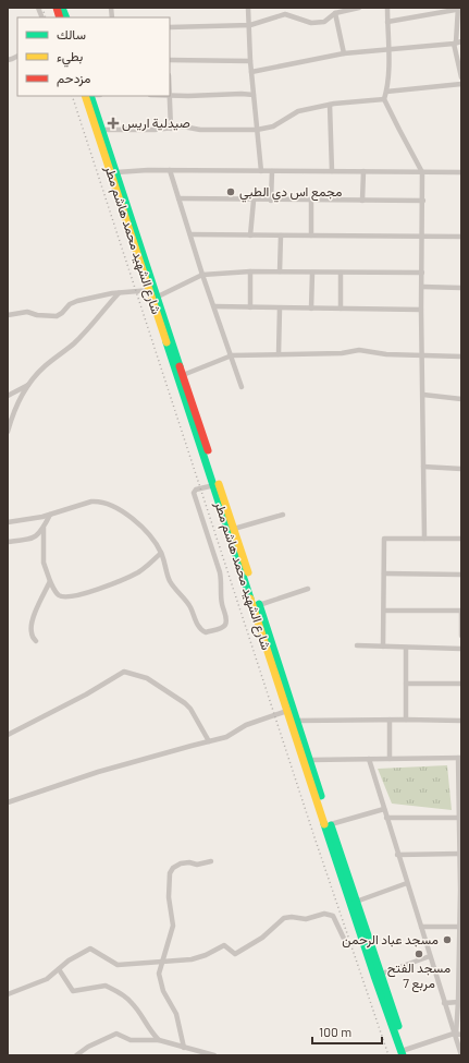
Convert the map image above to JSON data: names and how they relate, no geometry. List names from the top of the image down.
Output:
{
  "streets": {
    "main road": ["شارع الشهيد محمد هاشم مطر"]
  },
  "places": {
    "health": ["صيدلية اريس"],
    "other": ["مجمع اس دي الطبي", "مسجد عباد الرحمن", "مسجد الفتح مربع 7"]
  },
  "legend": ["سالك", "بطيء", "مزدحم"],
  "scale_bar": "100 m"
}
